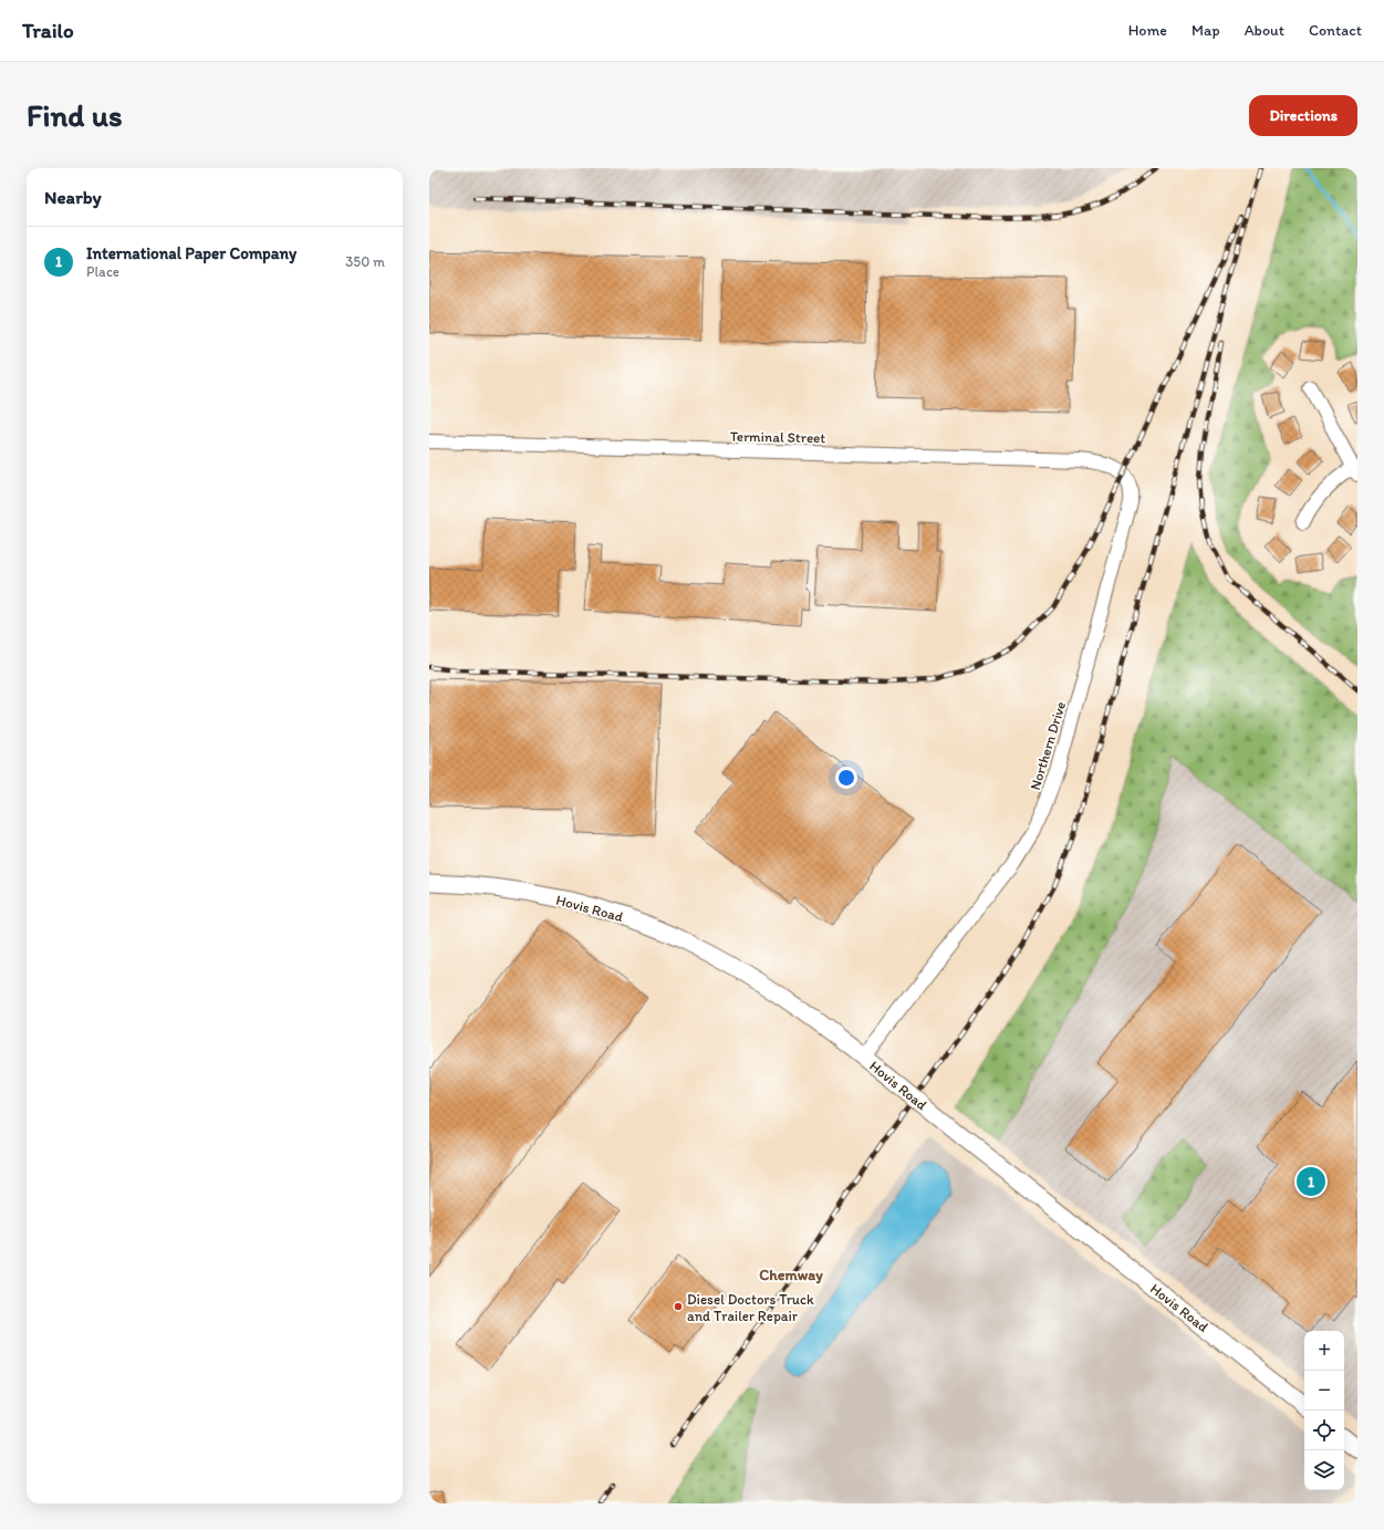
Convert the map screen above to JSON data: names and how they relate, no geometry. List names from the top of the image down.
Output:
{
  "streets": {
    "street": ["Terminal Street", "Northern Drive", "Hovis Road"]
  },
  "crossings": [
    ["Terminal Street", "Northern Drive"],
    ["Northern Drive", "Hovis Road"]
  ],
  "districts": ["Chemway"],
  "places": ["Diesel Doctors Truck and Trailer Repair"],
  "page": {
    "header": "Trailo",
    "nav": [
      "Home",
      "Map",
      "About",
      "Contact"
    ],
    "buttons": "Directions",
    "title": "Find us",
    "heading": "Nearby",
    "list": [
      {
        "mark": "1",
        "name": "International Paper Company",
        "note": "Place",
        "value": "350 m"
      }
    ],
    "pins": "1",
    "map_buttons": ["+", "−"]
  }
}
